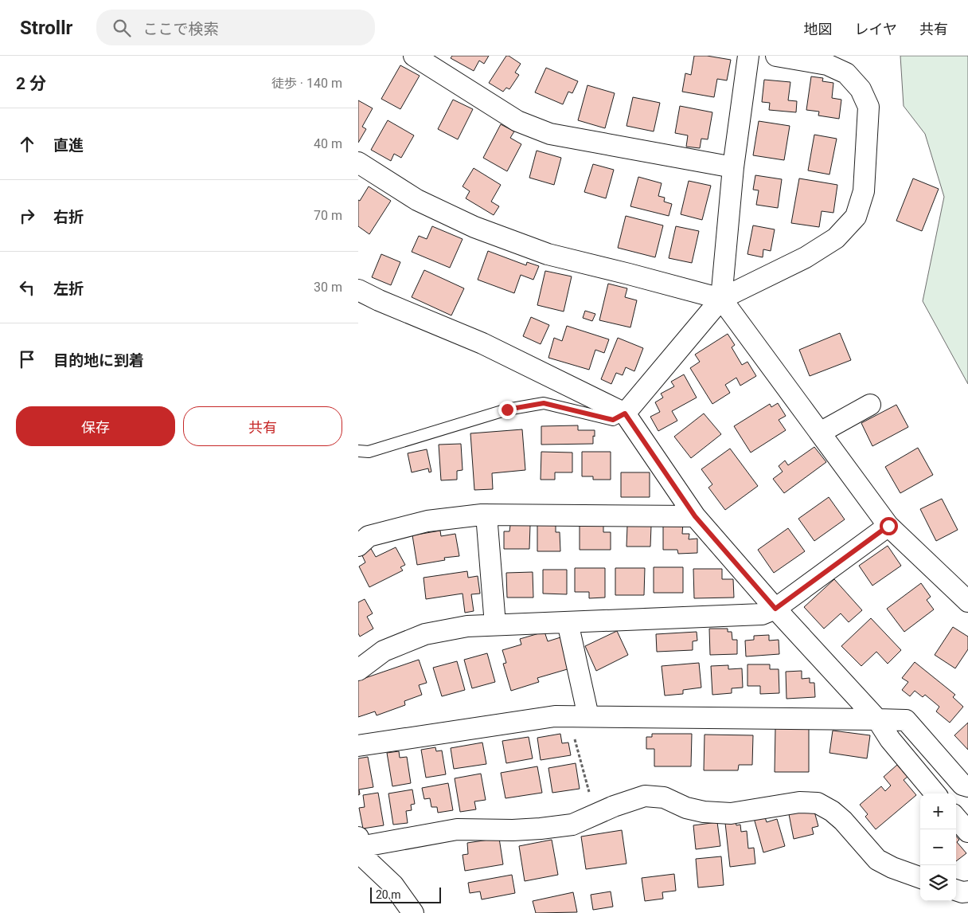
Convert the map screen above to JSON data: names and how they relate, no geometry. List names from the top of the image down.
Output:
{
  "scale_bar": "20 m",
  "page": {
    "header": "Strollr",
    "search": "ここで検索",
    "nav": ["地図", "レイヤ", "共有"],
    "heading": ["2 分", "徒歩 · 140 m"],
    "list": [
      ["直進", "40 m"],
      ["右折", "70 m"],
      ["左折", "30 m"],
      "目的地に到着"
    ],
    "buttons": ["保存", "共有"],
    "map_buttons": ["+", "−"],
    "scale": "20 m"
  }
}
